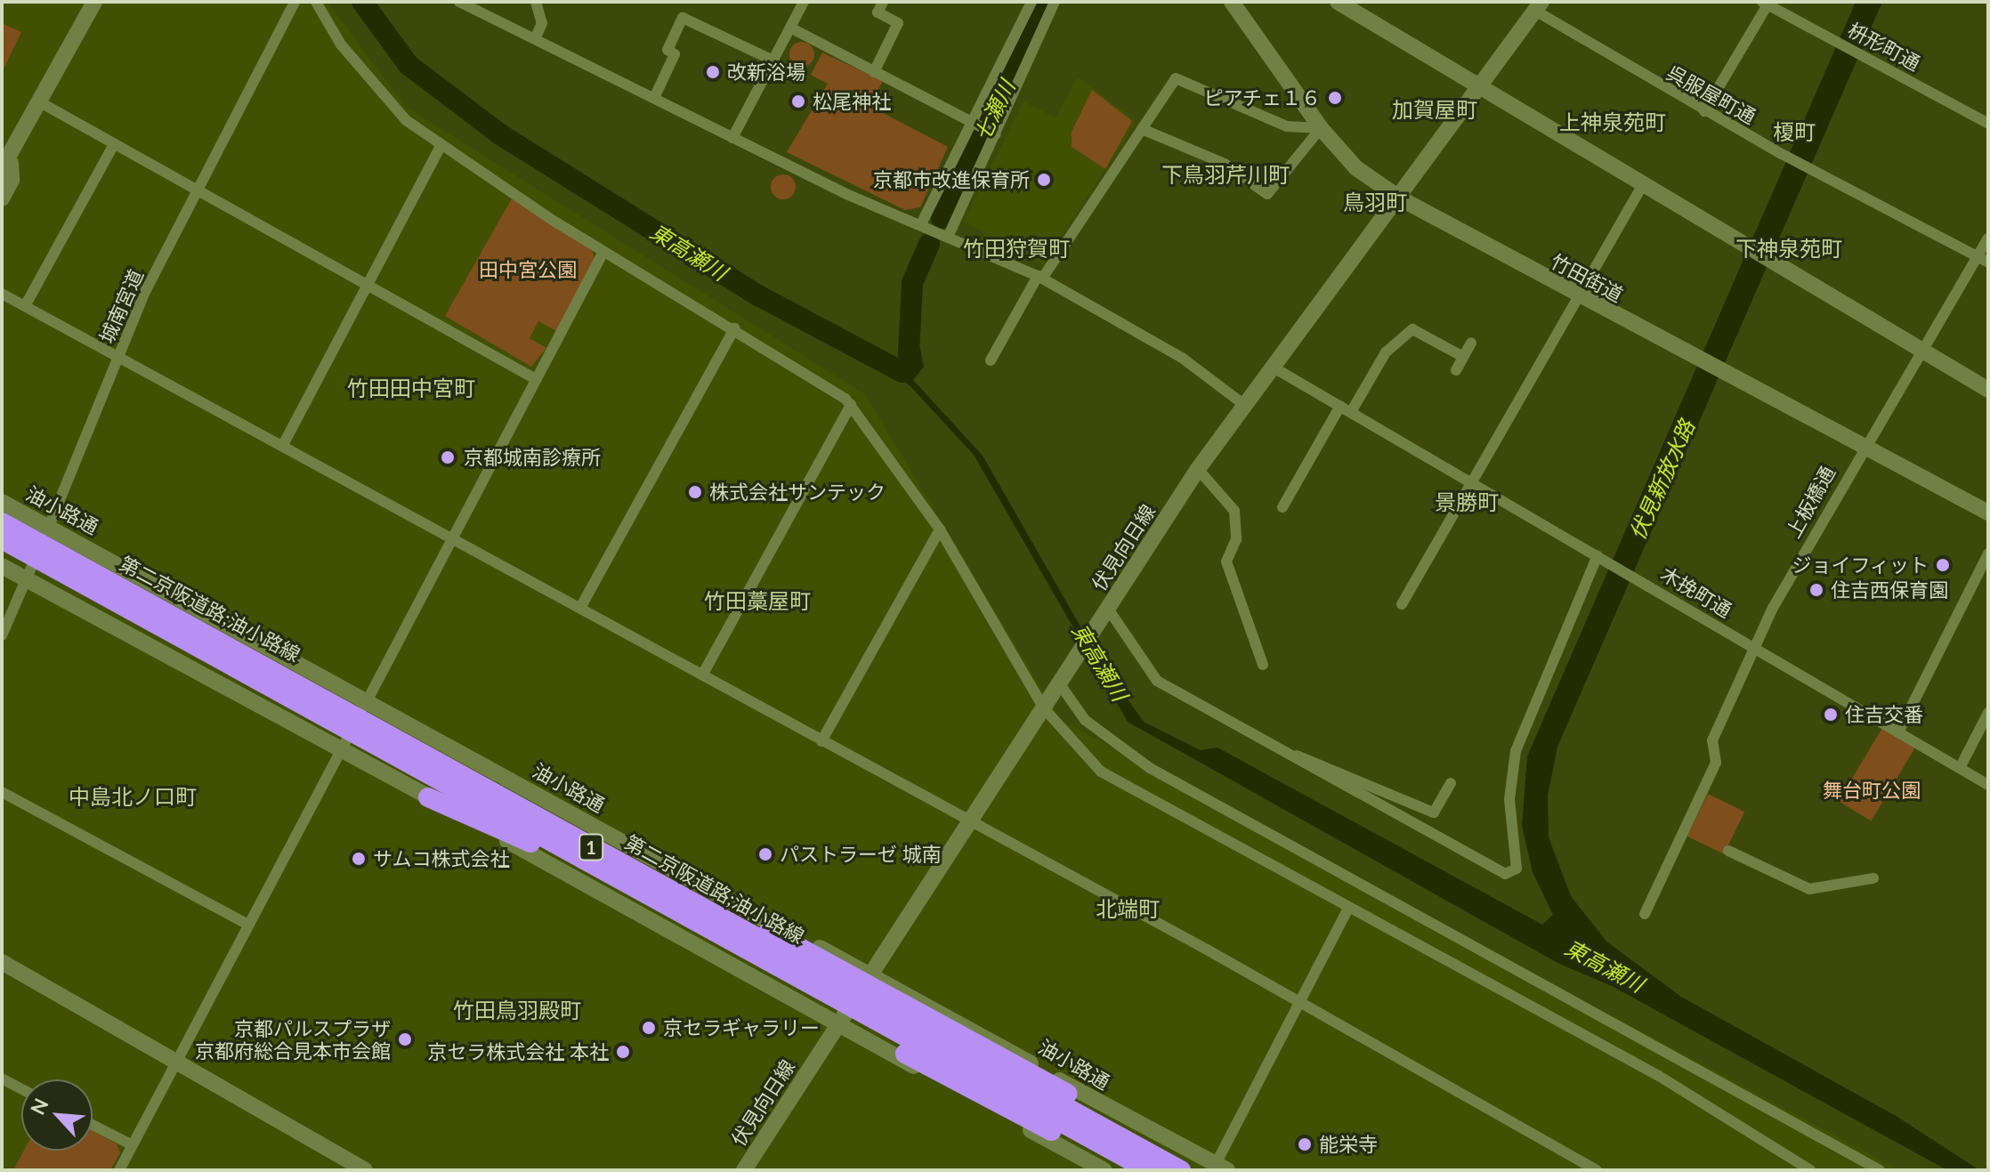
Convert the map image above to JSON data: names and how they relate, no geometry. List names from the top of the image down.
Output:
{
  "streets": {
    "highway": ["第二京阪道路;油小路線", "1"],
    "street": [
      "枡形町通",
      "呉服屋町通",
      "竹田街道",
      "城南宮道",
      "上板橋通",
      "油小路通",
      "伏見向日線",
      "木挽町通"
    ]
  },
  "crossings": [
    ["呉服屋町通", "上板橋通"],
    ["呉服屋町通", "伏見向日線"],
    ["竹田街道", "上板橋通"],
    ["竹田街道", "伏見向日線"],
    ["城南宮道", "油小路通"],
    ["上板橋通", "木挽町通"],
    ["油小路通", "伏見向日線"],
    ["伏見向日線", "木挽町通"]
  ],
  "districts": [
    "加賀屋町",
    "上神泉苑町",
    "榎町",
    "下鳥羽芹川町",
    "鳥羽町",
    "竹田狩賀町",
    "下神泉苑町",
    "竹田田中宮町",
    "景勝町",
    "竹田藁屋町",
    "中島北ノ口町",
    "北端町",
    "竹田鳥羽殿町"
  ],
  "water": ["七瀬川", "東高瀬川", "伏見新放水路"],
  "parks": ["田中宮公園", "舞台町公園"],
  "places": [
    "改新浴場",
    "ピアチェ１６",
    "松尾神社",
    "京都市改進保育所",
    "京都城南診療所",
    "株式会社サンテック",
    "ジョイフィット",
    "住吉西保育園",
    "住吉交番",
    "パストラーゼ 城南",
    "サムコ株式会社",
    "京セラギャラリー",
    "京都パルスプラザ 京都府総合見本市会館",
    "京セラ株式会社 本社",
    "能栄寺"
  ],
  "north": "top left"
}
